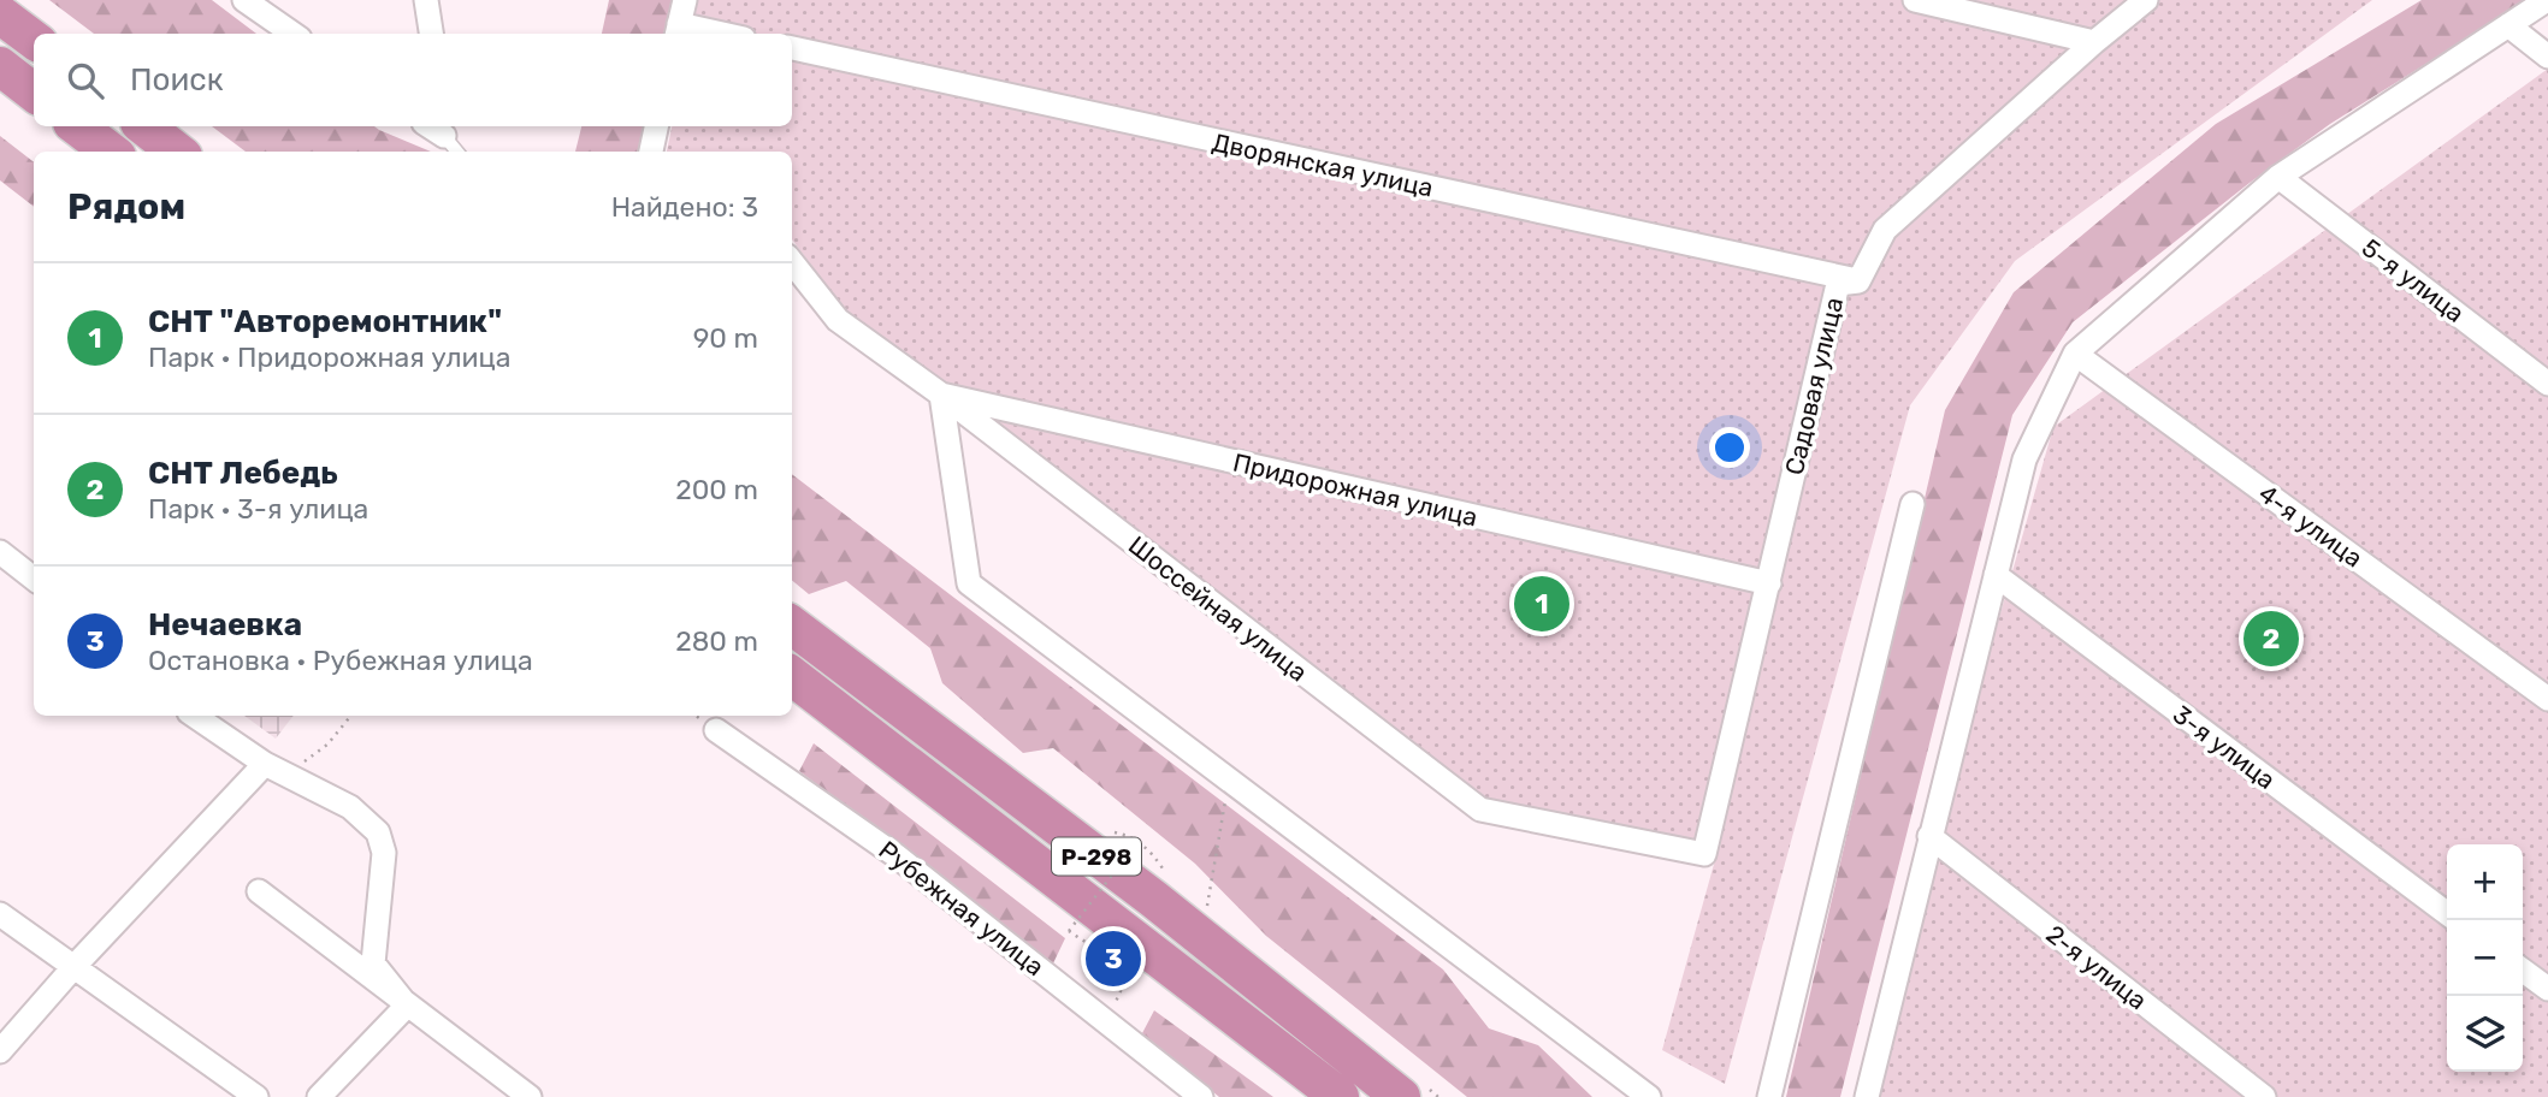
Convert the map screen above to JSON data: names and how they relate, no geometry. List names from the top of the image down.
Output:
{
  "streets": {
    "highway": ["Р-298"],
    "street": [
      "Дворянская улица",
      "5-я улица",
      "Садовая улица",
      "Придорожная улица",
      "4-я улица",
      "Шоссейная улица",
      "3-я улица",
      "Рубежная улица",
      "2-я улица"
    ]
  },
  "crossings": [
    ["Дворянская улица", "Садовая улица"],
    ["Садовая улица", "Придорожная улица"],
    ["Садовая улица", "Шоссейная улица"],
    ["Придорожная улица", "Шоссейная улица"]
  ],
  "page": {
    "search": "Поиск",
    "heading": ["Рядом", "Найдено: 3"],
    "list": [
      {
        "mark": "1",
        "name": "СНТ \"Авторемонтник\"",
        "note": "Парк · Придорожная улица",
        "value": "90 m"
      },
      {
        "mark": "2",
        "name": "СНТ Лебедь",
        "note": "Парк · 3-я улица",
        "value": "200 m"
      },
      {
        "mark": "3",
        "name": "Нечаевка",
        "note": "Остановка · Рубежная улица",
        "value": "280 m"
      }
    ],
    "pins": ["1", "2", "3"],
    "map_buttons": ["+", "−"]
  }
}
